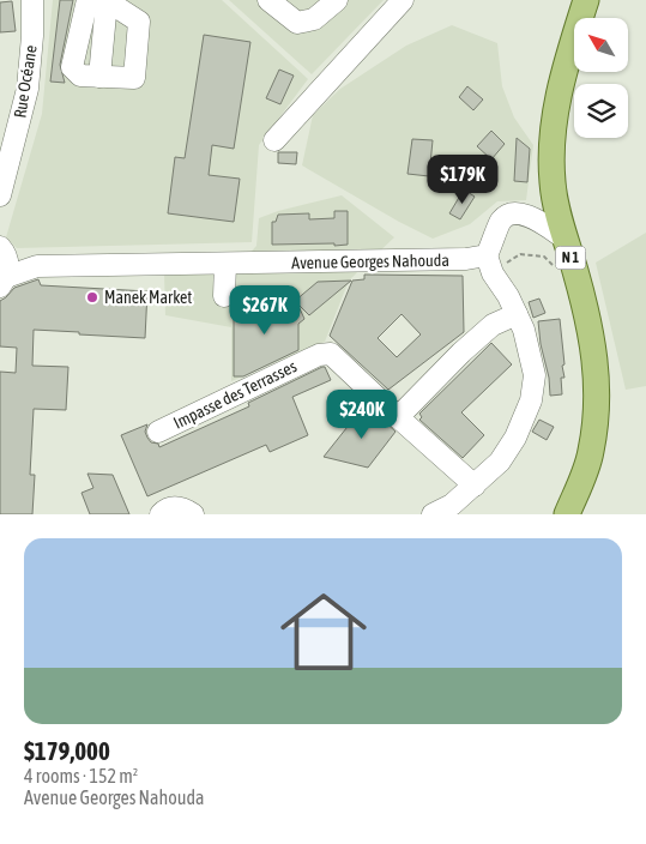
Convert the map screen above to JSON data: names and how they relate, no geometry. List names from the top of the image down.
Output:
{
  "streets": {
    "main road": ["N 1"],
    "street": ["Rue Océane", "Avenue Georges Nahouda", "Impasse des Terrasses"]
  },
  "places": ["Manek Market"],
  "north": "top left",
  "page": {
    "price": ["$179K", "$267K", "$240K"],
    "list": [
      {
        "name": "$179,000",
        "note": "4 rooms · 152 m² · Avenue Georges Nahouda"
      }
    ]
  }
}
